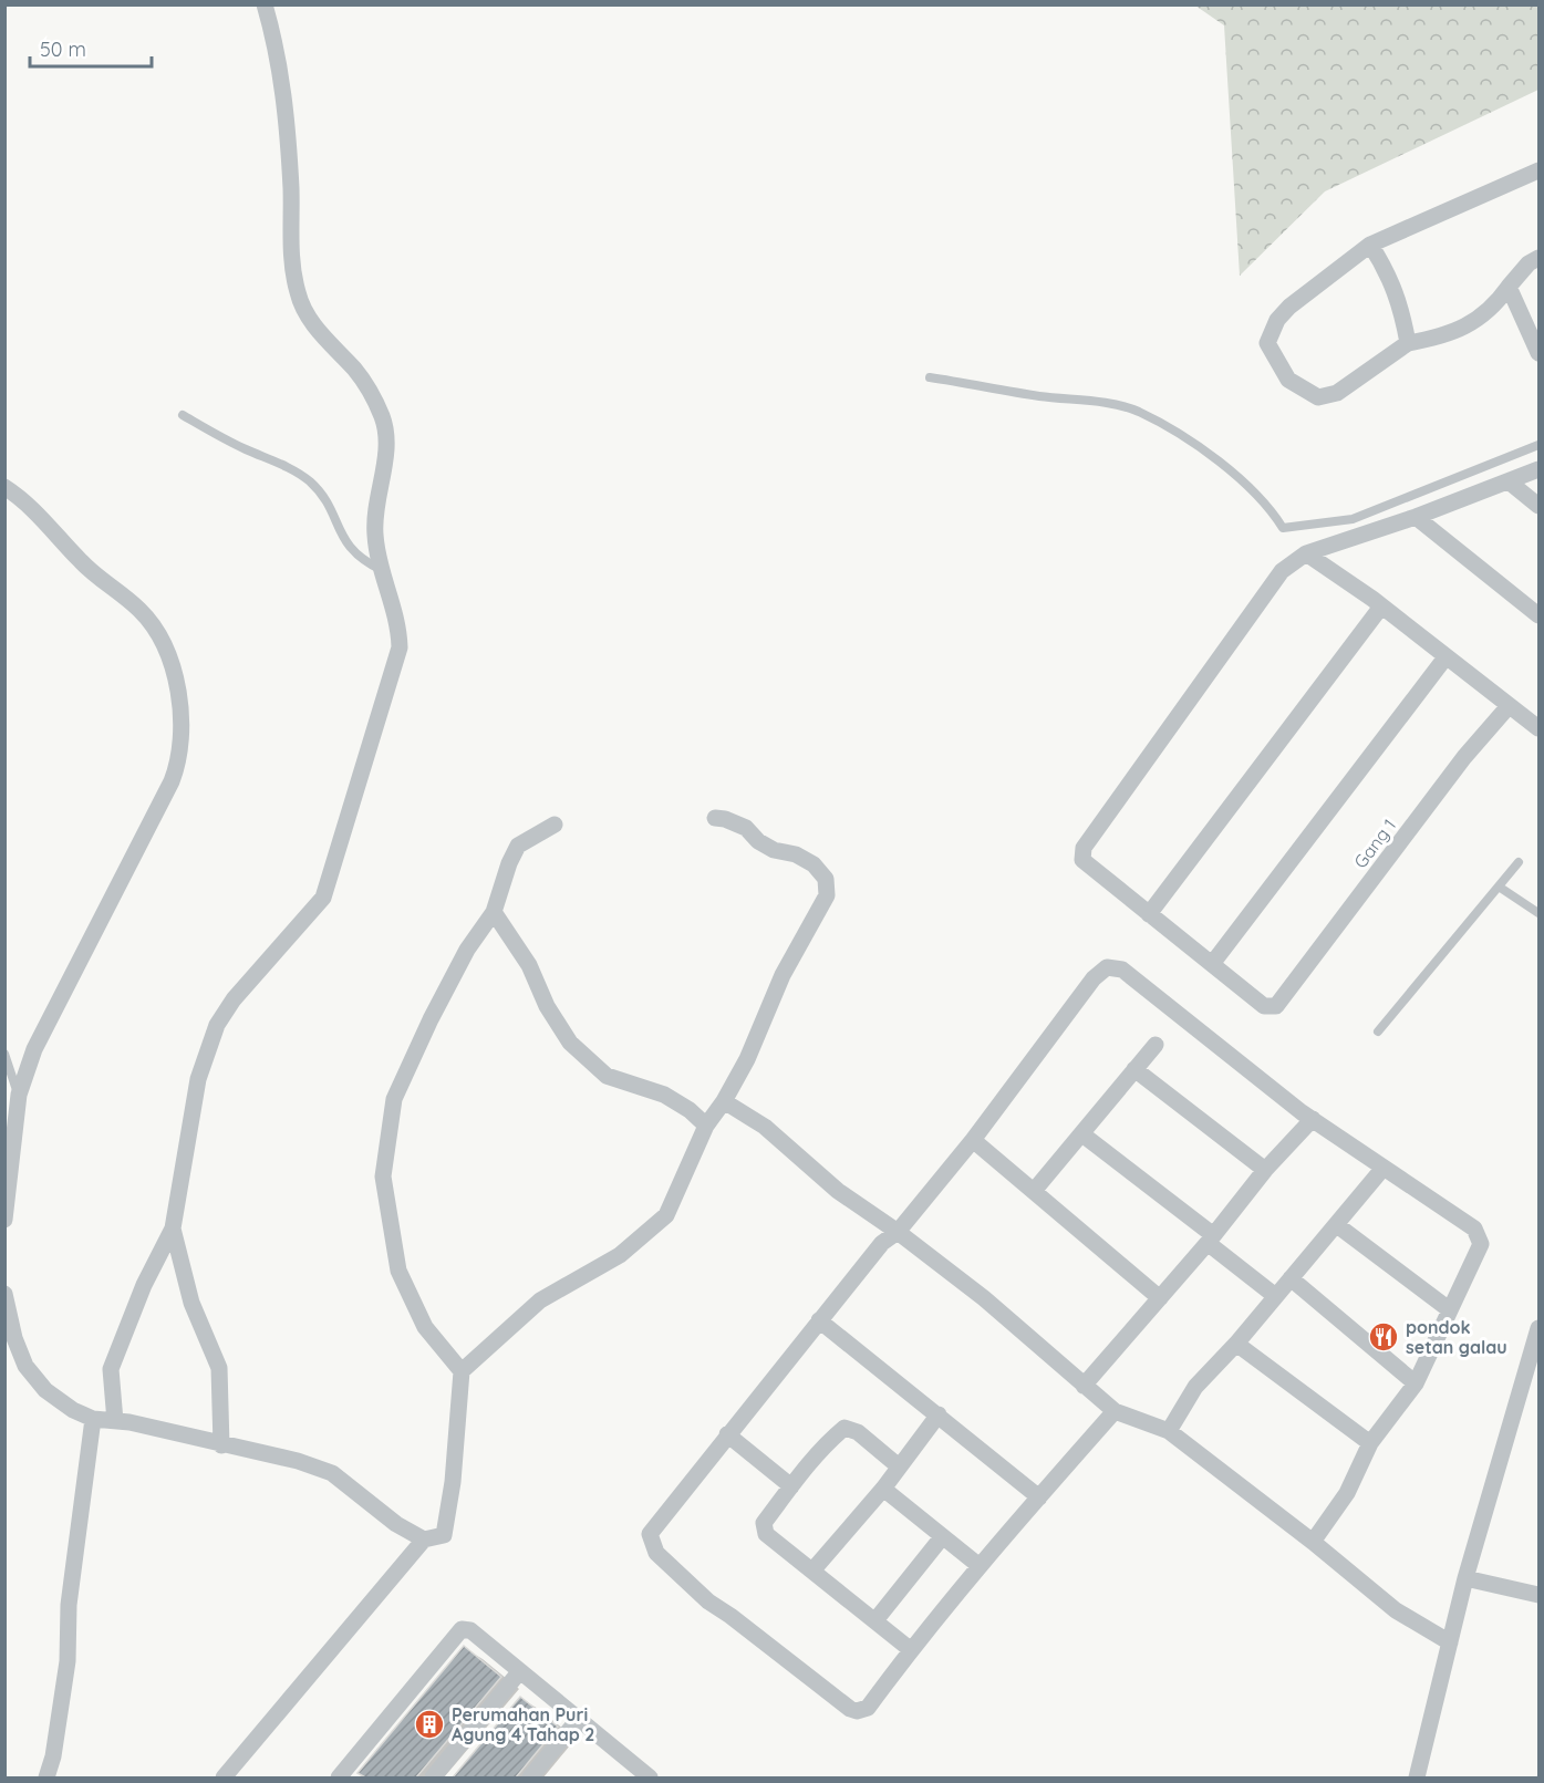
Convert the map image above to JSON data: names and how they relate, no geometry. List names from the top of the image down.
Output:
{
  "streets": {
    "street": ["Gang 1"]
  },
  "places": {
    "restaurant": ["pondok setan galau"],
    "building": ["Perumahan Puri Agung 4 Tahap 2"]
  },
  "scale_bar": "50 m"
}
